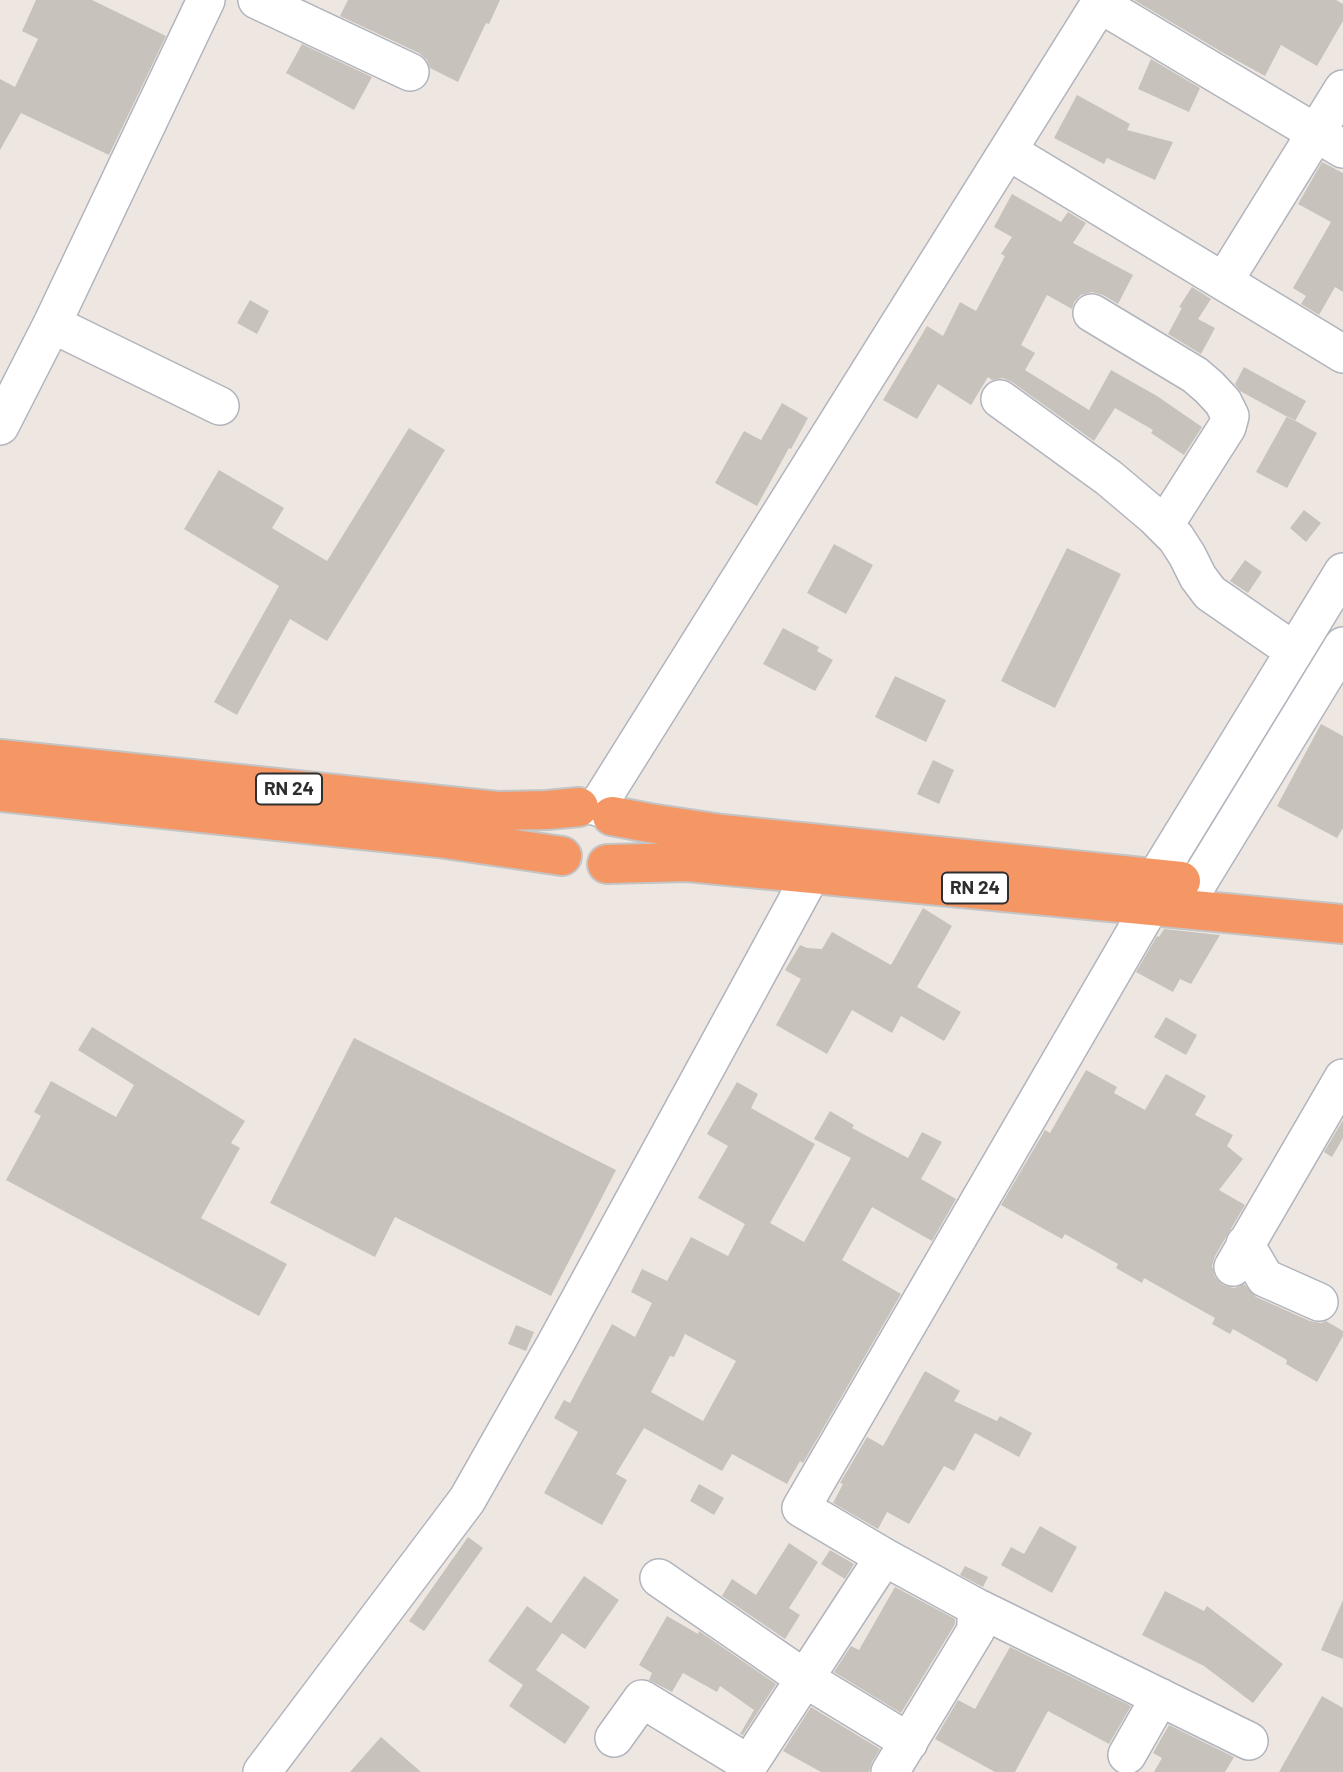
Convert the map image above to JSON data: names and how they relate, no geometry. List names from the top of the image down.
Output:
{
  "streets": {
    "highway": ["RN 24"]
  }
}
